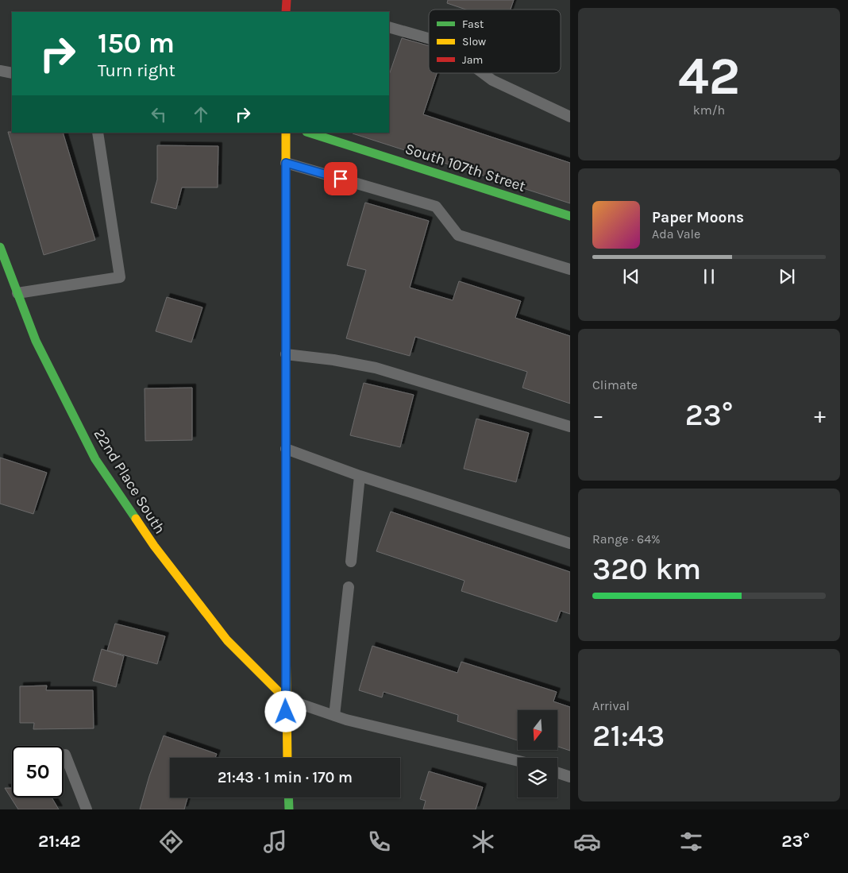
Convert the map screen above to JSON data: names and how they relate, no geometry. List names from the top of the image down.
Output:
{
  "streets": {
    "street": ["South 107th Street", "22nd Place South"]
  },
  "legend": ["Fast", "Slow", "Jam"],
  "north": "bottom",
  "page": {
    "tile": [
      ["42", "km/h"],
      "Climate",
      ["Range · 64%", "320 km"],
      ["Arrival", "21:43"]
    ],
    "turn": ["150 m", "Turn right"],
    "song": ["Paper Moons", "Ada Vale"],
    "heat": ["−", "23°", "+"],
    "limit": "50",
    "trip": "21:43 · 1 min · 170 m",
    "tabs": ["21:42", "23°"]
  }
}
